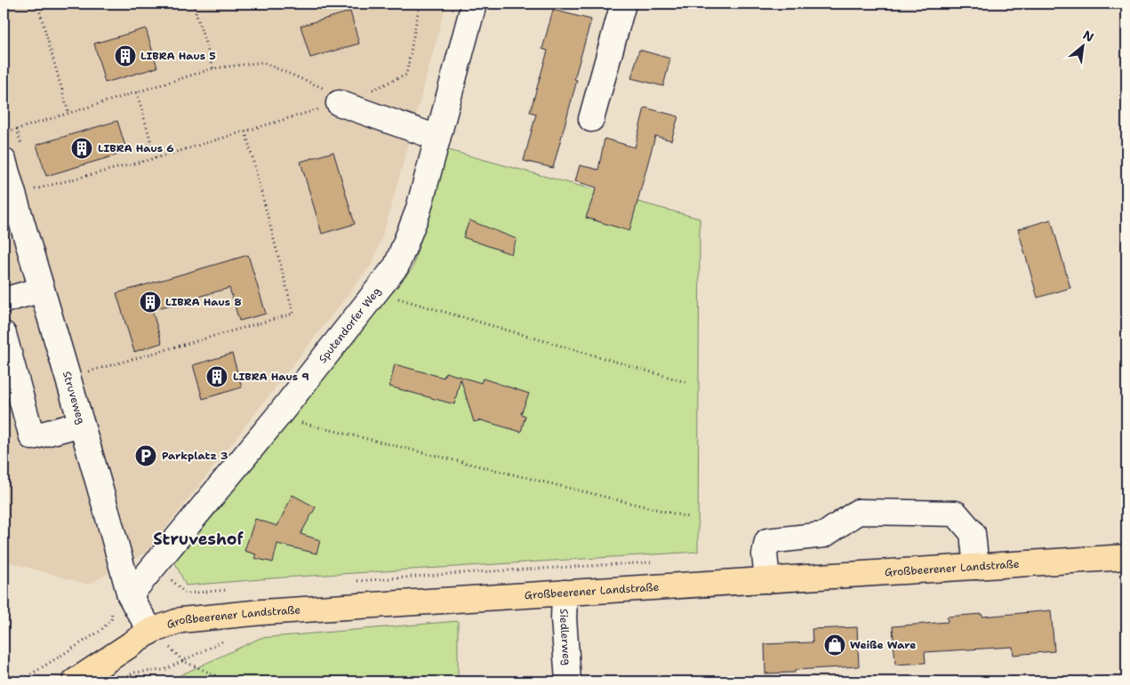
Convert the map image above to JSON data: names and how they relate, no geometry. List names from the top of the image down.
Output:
{
  "streets": {
    "main road": ["Großbeerener Landstraße"],
    "street": ["Sputendorfer Weg", "Struveweg", "Siedlerweg"]
  },
  "crossings": [
    ["Sputendorfer Weg", "Struveweg"],
    ["Struveweg", "Großbeerener Landstraße"],
    ["Großbeerener Landstraße", "Siedlerweg"]
  ],
  "districts": ["Struveshof"],
  "places": {
    "building": [
      "LIBRA Haus 5",
      "LIBRA Haus 6",
      "LIBRA Haus 8",
      "LIBRA Haus 9"
    ],
    "parking": ["Parkplatz 3"],
    "shop": ["Weiße Ware"]
  },
  "north": "top right"
}
